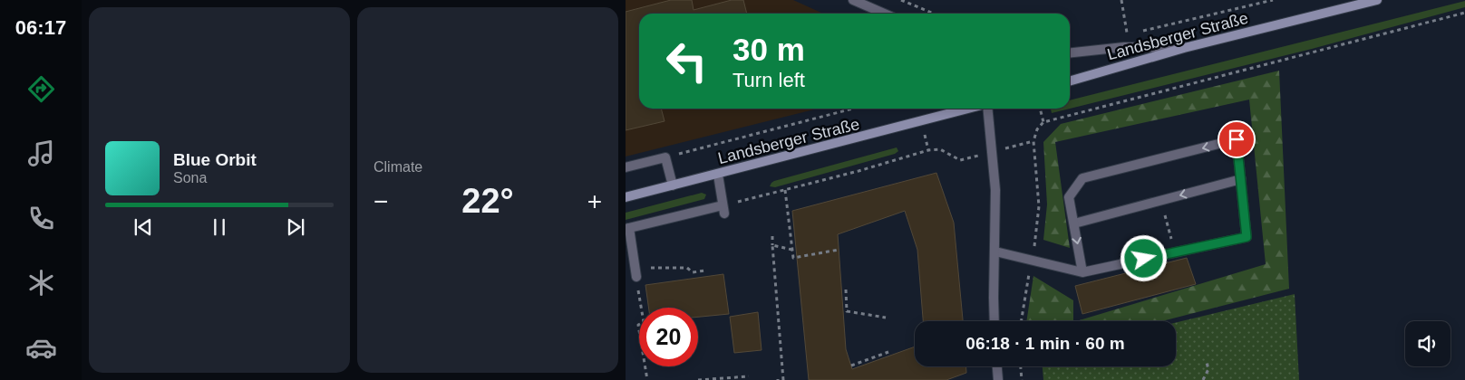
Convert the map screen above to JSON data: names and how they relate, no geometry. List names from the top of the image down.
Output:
{
  "streets": {
    "main road": ["Landsberger Straße"]
  },
  "page": {
    "tabs": "06:17",
    "tile": "Climate",
    "turn": ["30 m", "Turn left"],
    "song": ["Blue Orbit", "Sona"],
    "heat": ["−", "22°", "+"],
    "limit": "20",
    "trip": "06:18 · 1 min · 60 m"
  }
}
